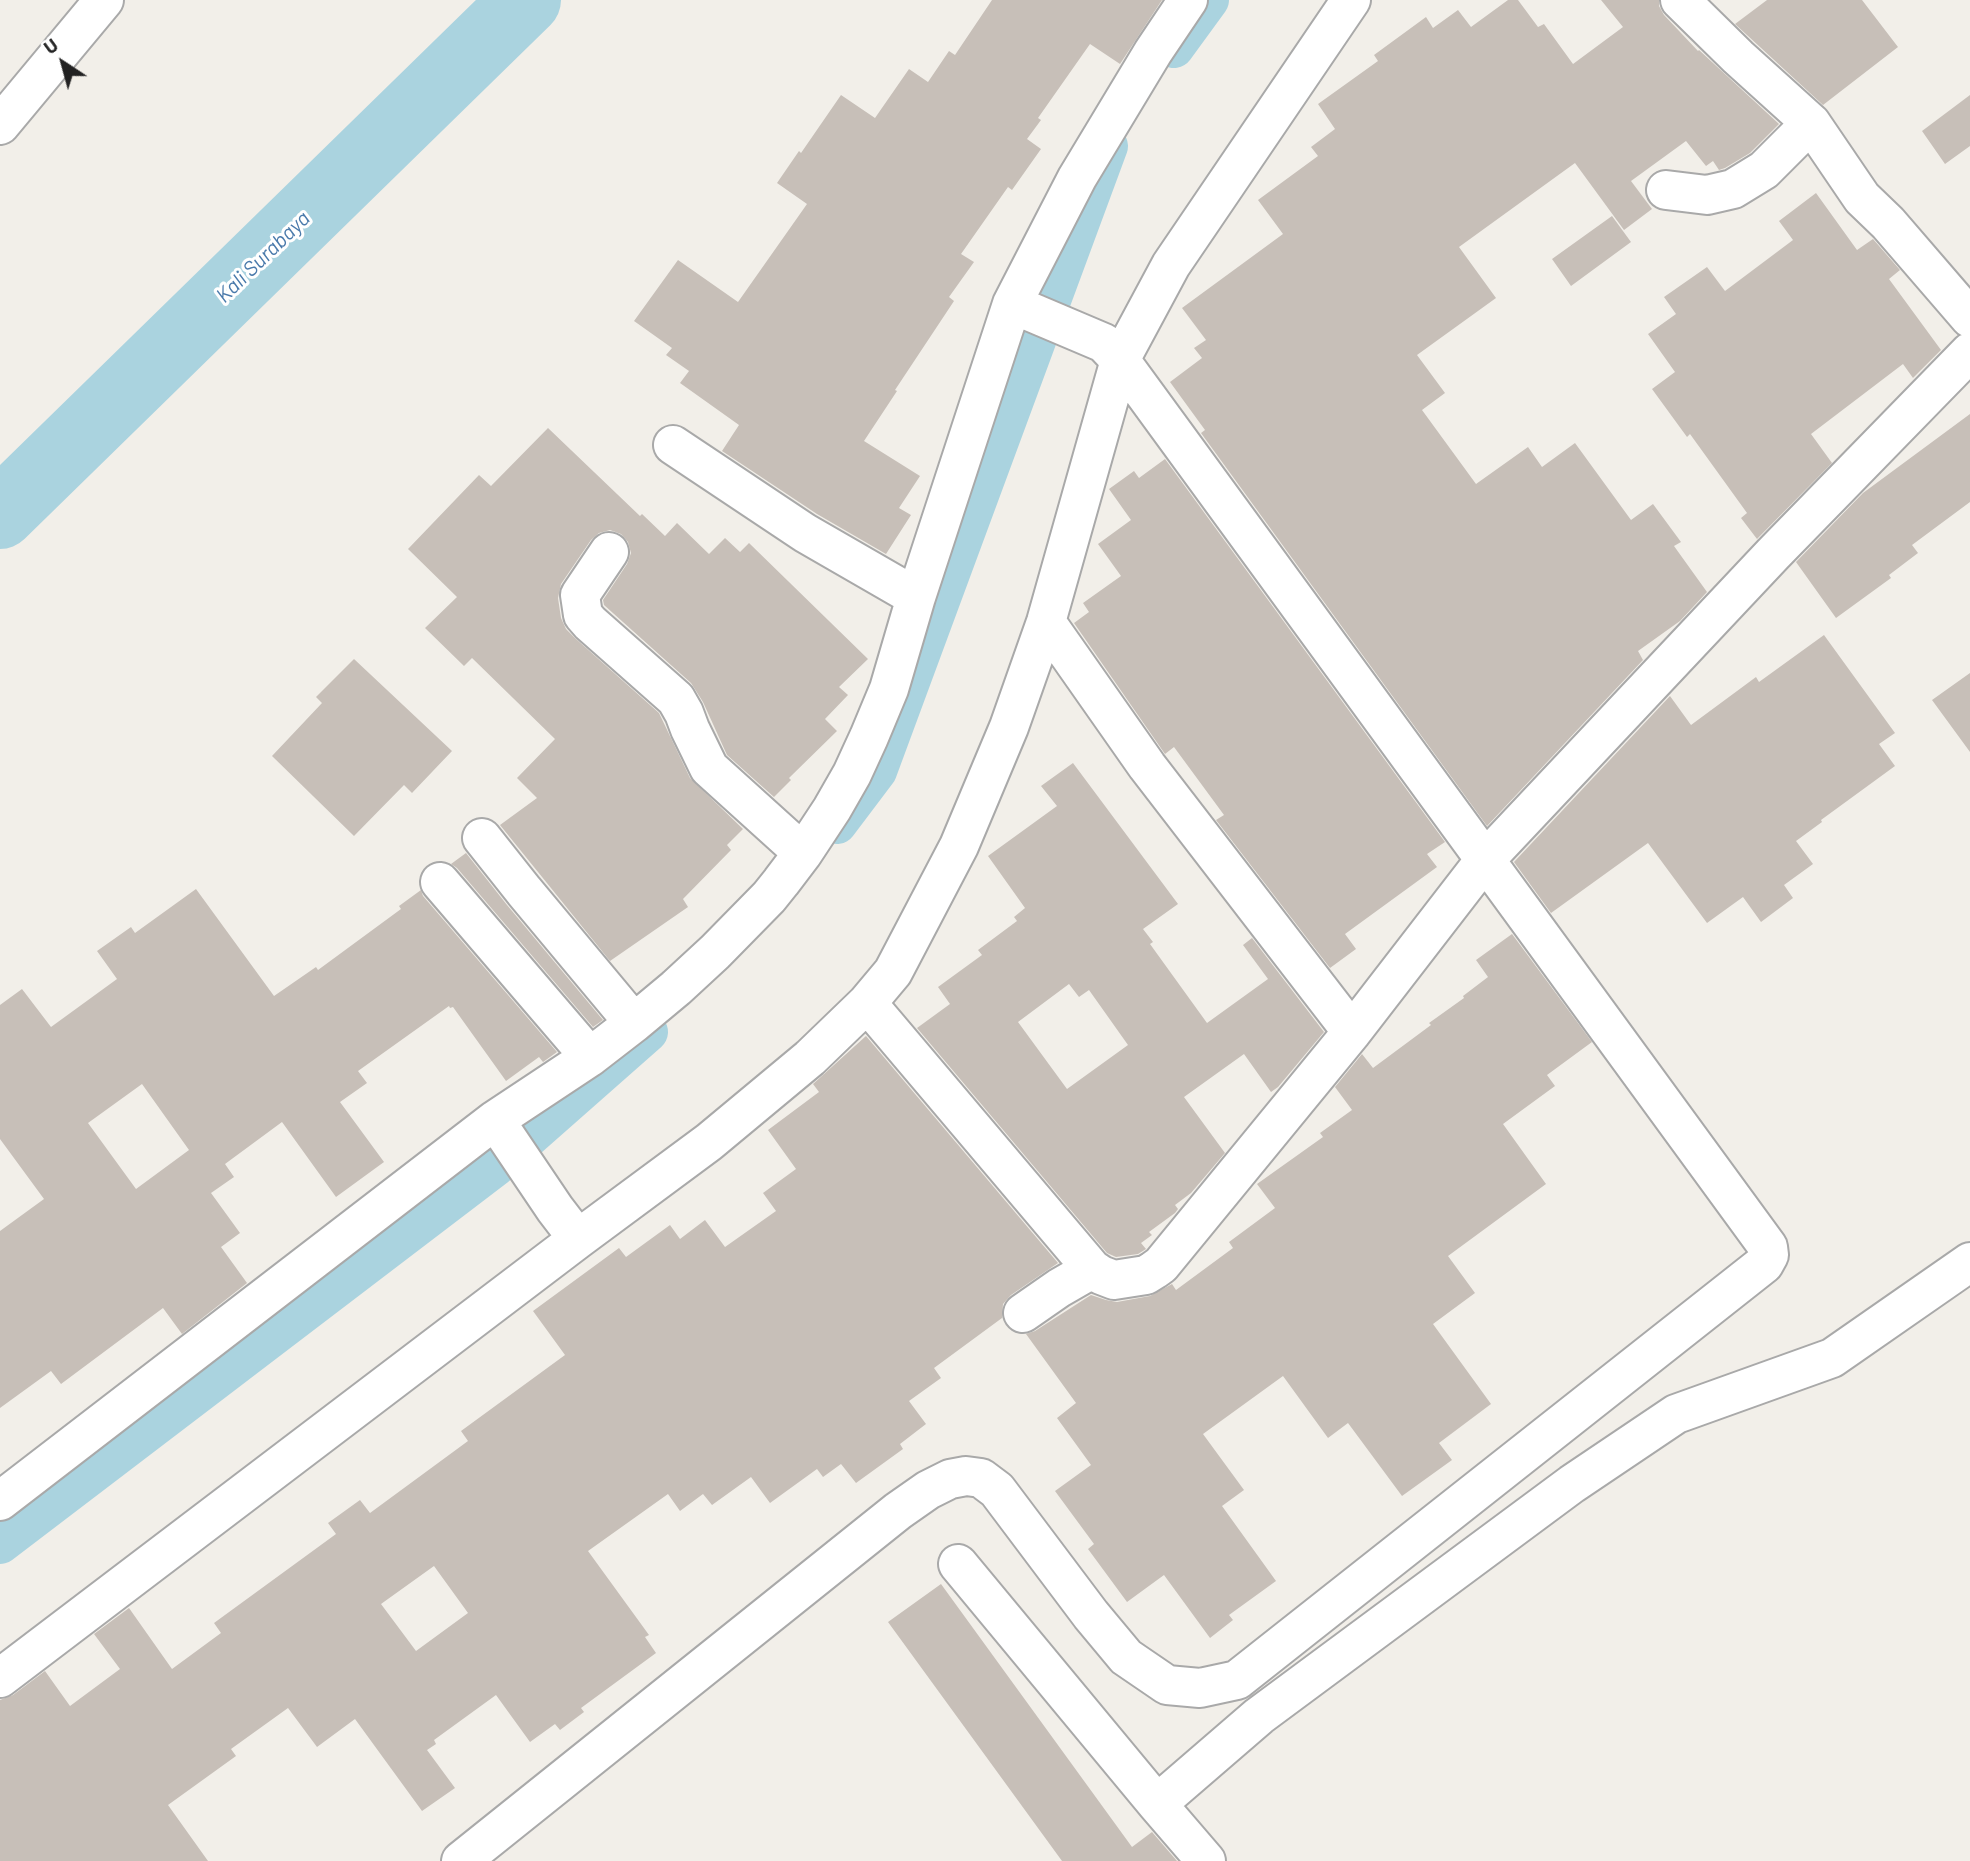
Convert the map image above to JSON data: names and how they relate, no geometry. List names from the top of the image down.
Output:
{
  "water": ["Kali Surabaya"],
  "north": "top left"
}
